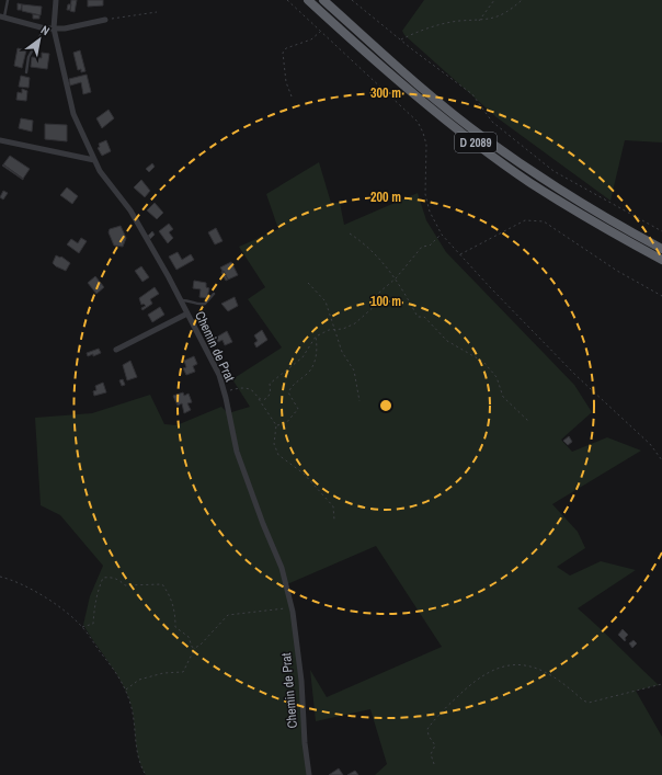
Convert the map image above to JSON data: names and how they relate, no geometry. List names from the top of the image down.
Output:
{
  "streets": {
    "highway": ["D 2089"],
    "street": ["Chemin de Prat"]
  },
  "north": "top right",
  "rings": ["300 m", "200 m", "100 m"]
}
